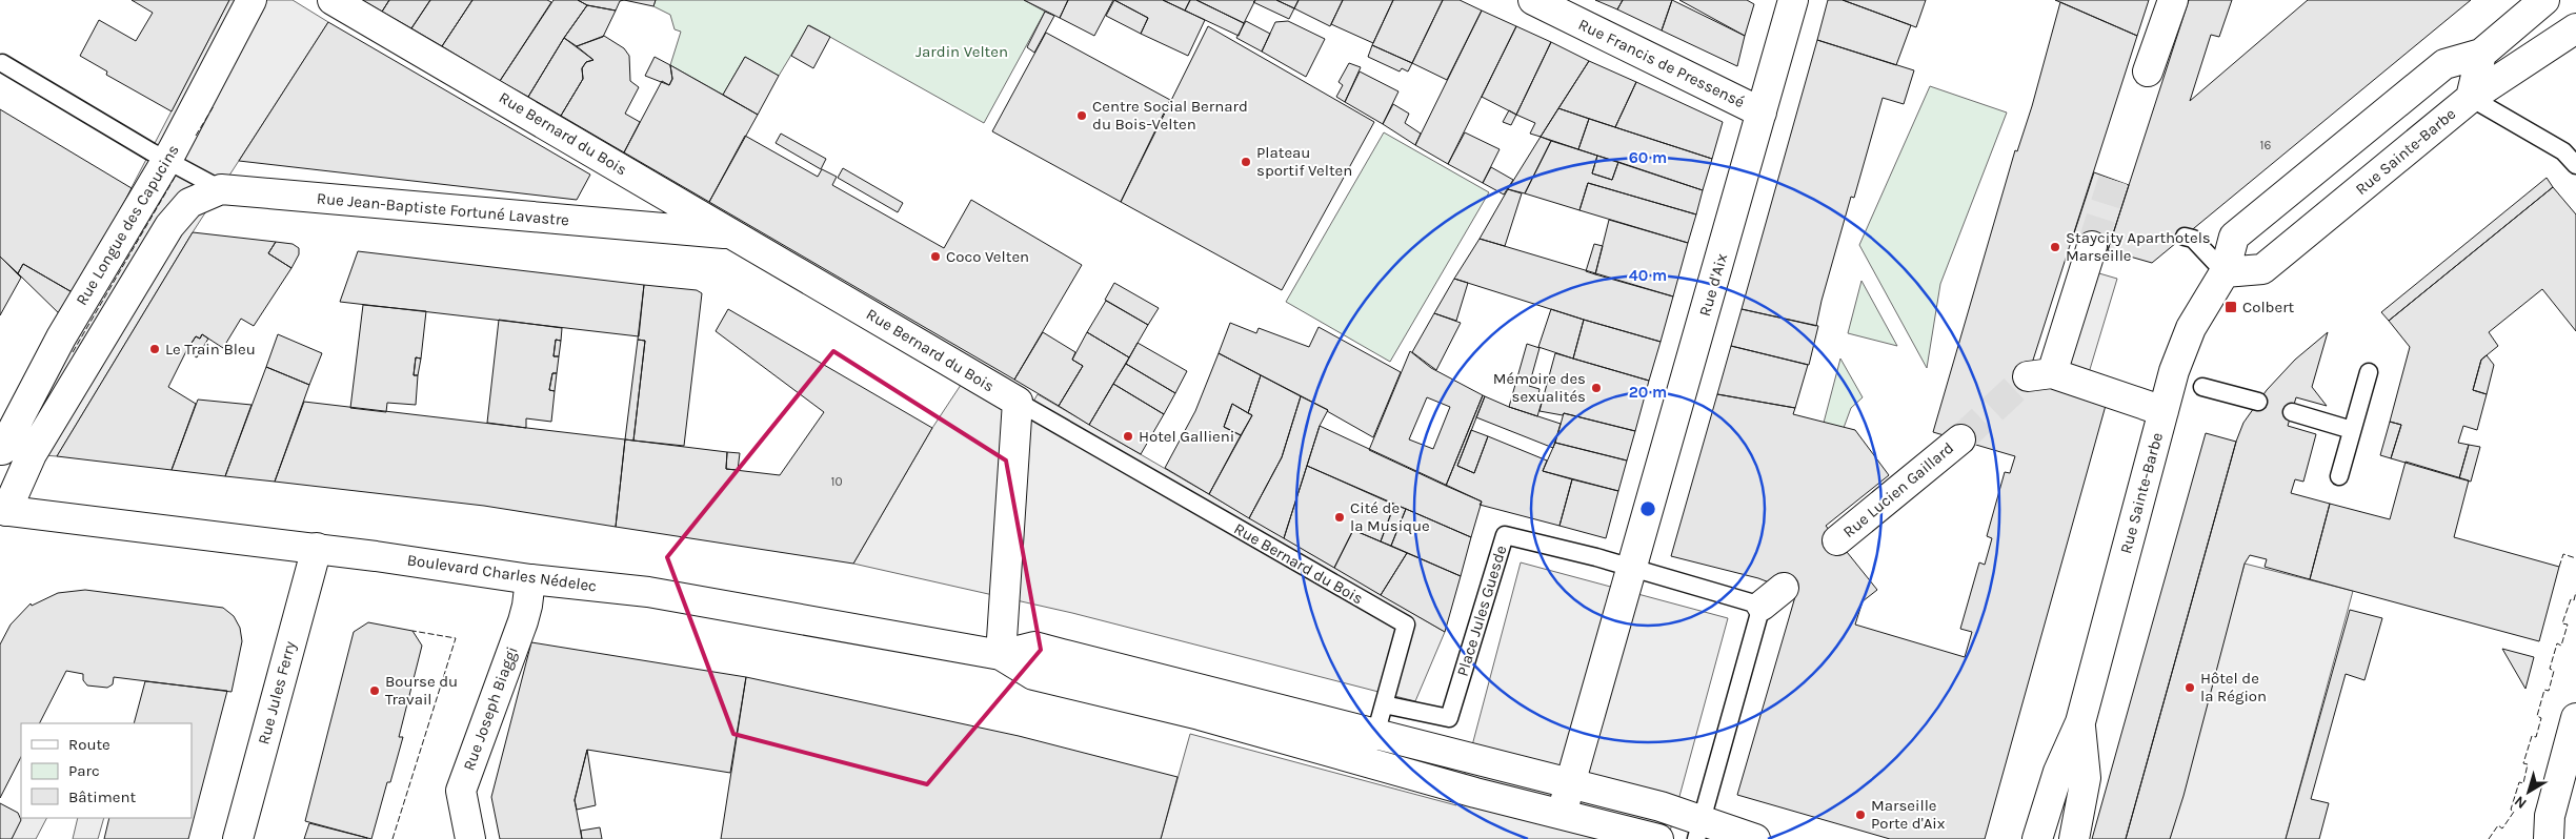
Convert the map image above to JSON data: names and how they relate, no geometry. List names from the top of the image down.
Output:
{
  "streets": {
    "street": [
      "Rue Francis de Pressensé",
      "Rue Bernard du Bois",
      "Rue Sainte-Barbe",
      "Rue Jean-Baptiste Fortuné Lavastre",
      "Rue Longue des Capucins",
      "Rue d'Aix",
      "Rue Lucien Gaillard",
      "Boulevard Charles Nédelec",
      "Rue Jules Ferry",
      "Rue Joseph Biaggi"
    ],
    "lane": ["Place Jules Guesde"]
  },
  "crossings": [
    ["Rue Francis de Pressensé", "Rue d'Aix"],
    ["Rue Bernard du Bois", "Rue Jean-Baptiste Fortuné Lavastre"],
    ["Rue Bernard du Bois", "Place Jules Guesde"],
    ["Rue Jean-Baptiste Fortuné Lavastre", "Boulevard Charles Nédelec"],
    ["Rue d'Aix", "Place Jules Guesde"],
    ["Boulevard Charles Nédelec", "Rue Jules Ferry"],
    ["Boulevard Charles Nédelec", "Rue Joseph Biaggi"]
  ],
  "parks": ["Jardin Velten"],
  "places": {
    "other": [
      "Centre Social Bernard du Bois-Velten",
      "Plateau sportif Velten",
      "Staycity Aparthotels Marseille",
      "Coco Velten",
      "Le Train Bleu",
      "Mémoire des sexualités",
      "Hotel Gallieni",
      "Cité de la Musique",
      "Hôtel de la Région",
      "Bourse du Travail",
      "Marseille Porte d'Aix"
    ],
    "transit": ["Colbert"]
  },
  "house_numbers": ["16", "10"],
  "legend": ["Route", "Parc", "Bâtiment"],
  "north": "bottom left",
  "rings": ["60 m", "40 m", "20 m"]
}
